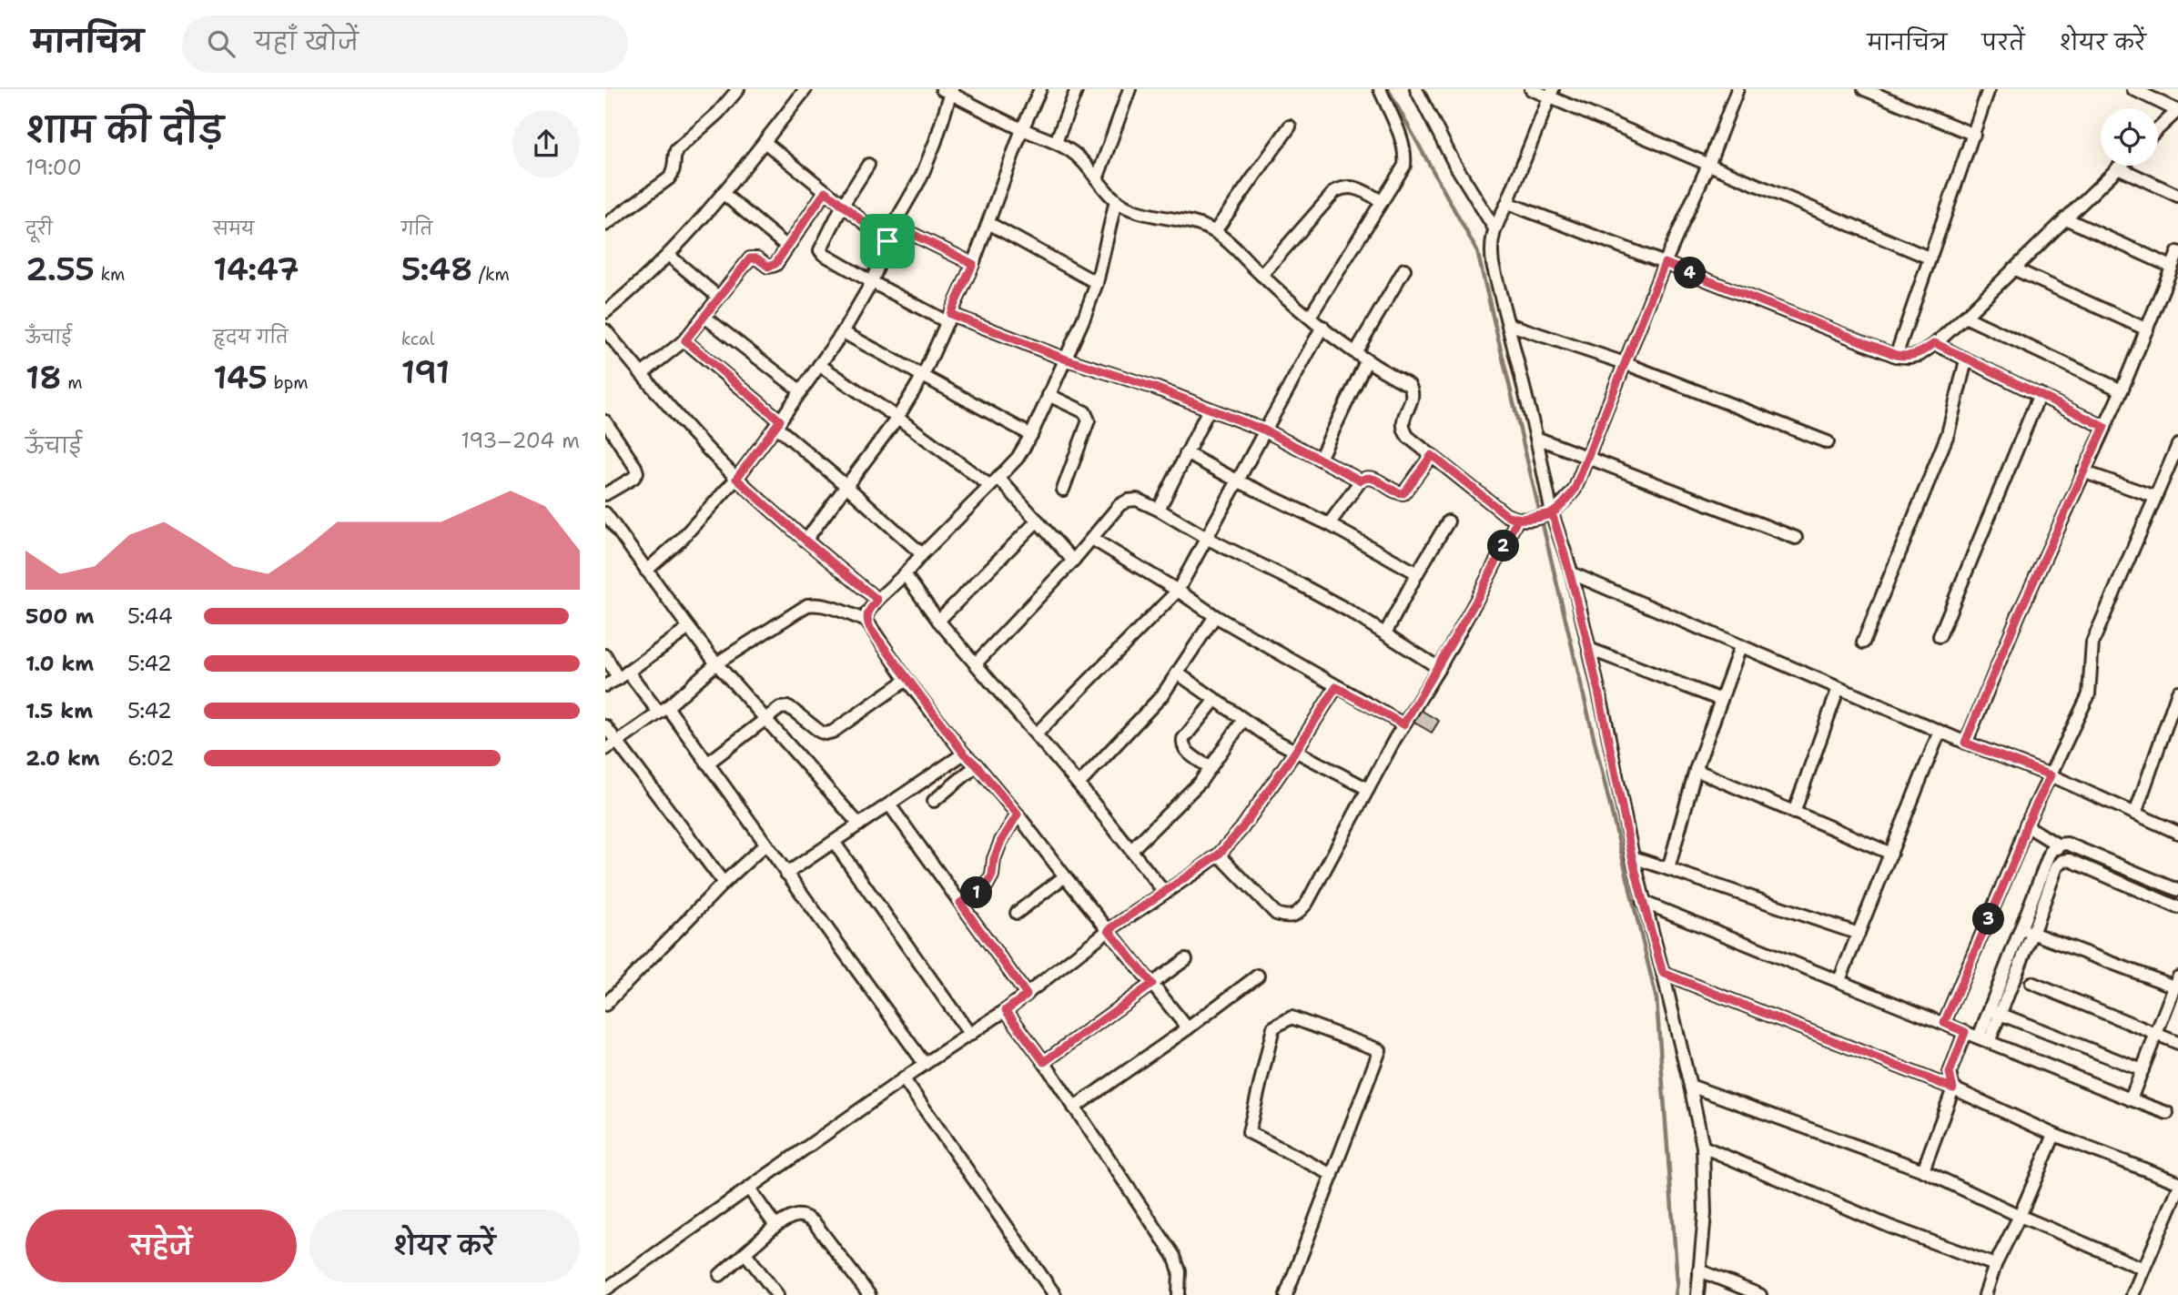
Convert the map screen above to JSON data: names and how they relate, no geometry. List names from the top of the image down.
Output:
{
  "page": {
    "header": "मानचित्र",
    "search": "यहाँ खोजें",
    "nav": ["मानचित्र", "परतें", "शेयर करें"],
    "heading": ["शाम की दौड़", "19:00"],
    "stats": [
      ["दूरी", "2.55 km"],
      ["समय", "14:47"],
      ["गति", "5:48 /km"],
      ["ऊँचाई", "18 m"],
      ["हृदय गति", "145 bpm"],
      ["kcal", "191"]
    ],
    "pins": [
      "4",
      "2",
      "1",
      "3"
    ],
    "chart": ["ऊँचाई", "193–204 m"],
    "list": [
      {
        "name": "500 m",
        "note": "5:44"
      },
      {
        "name": "1.0 km",
        "note": "5:42"
      },
      {
        "name": "1.5 km",
        "note": "5:42"
      },
      {
        "name": "2.0 km",
        "note": "6:02"
      }
    ],
    "buttons": ["सहेजें", "शेयर करें"]
  }
}
